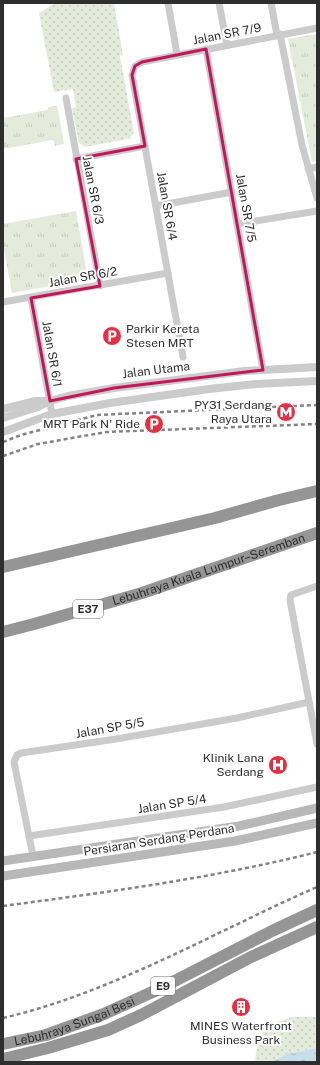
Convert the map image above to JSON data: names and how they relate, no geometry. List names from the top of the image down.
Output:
{
  "streets": {
    "highway": [
      "Lebuhraya Kuala Lumpur–Seremban",
      "E37",
      "E9",
      "Lebuhraya Sungai Besi"
    ],
    "main road": ["Persiaran Serdang Perdana"],
    "street": [
      "Jalan SR 7/9",
      "Jalan SR 6/3",
      "Jalan SR 6/4",
      "Jalan SR 7/5",
      "Jalan SR 6/2",
      "Jalan SR 6/1",
      "Jalan Utama",
      "Jalan SP 5/5",
      "Jalan SP 5/4"
    ]
  },
  "crossings": [
    ["Jalan SR 7/9", "Jalan SR 6/4"],
    ["Jalan SR 7/9", "Jalan SR 7/5"],
    ["Jalan SR 6/3", "Jalan SR 6/2"],
    ["Jalan SR 6/4", "Jalan SR 6/2"],
    ["Jalan SR 7/5", "Jalan Utama"],
    ["Jalan SR 6/2", "Jalan SR 6/1"],
    ["Jalan SR 6/1", "Jalan Utama"],
    ["Jalan SP 5/5", "Jalan SP 5/4"],
    ["Jalan SP 5/5", "Persiaran Serdang Perdana"]
  ],
  "places": {
    "parking": ["Parkir Kereta Stesen MRT", "MRT Park N' Ride"],
    "metro station": ["PY31 Serdang Raya Utara"],
    "hospital": ["Klinik Lana Serdang"],
    "building": ["MINES Waterfront Business Park"]
  }
}
